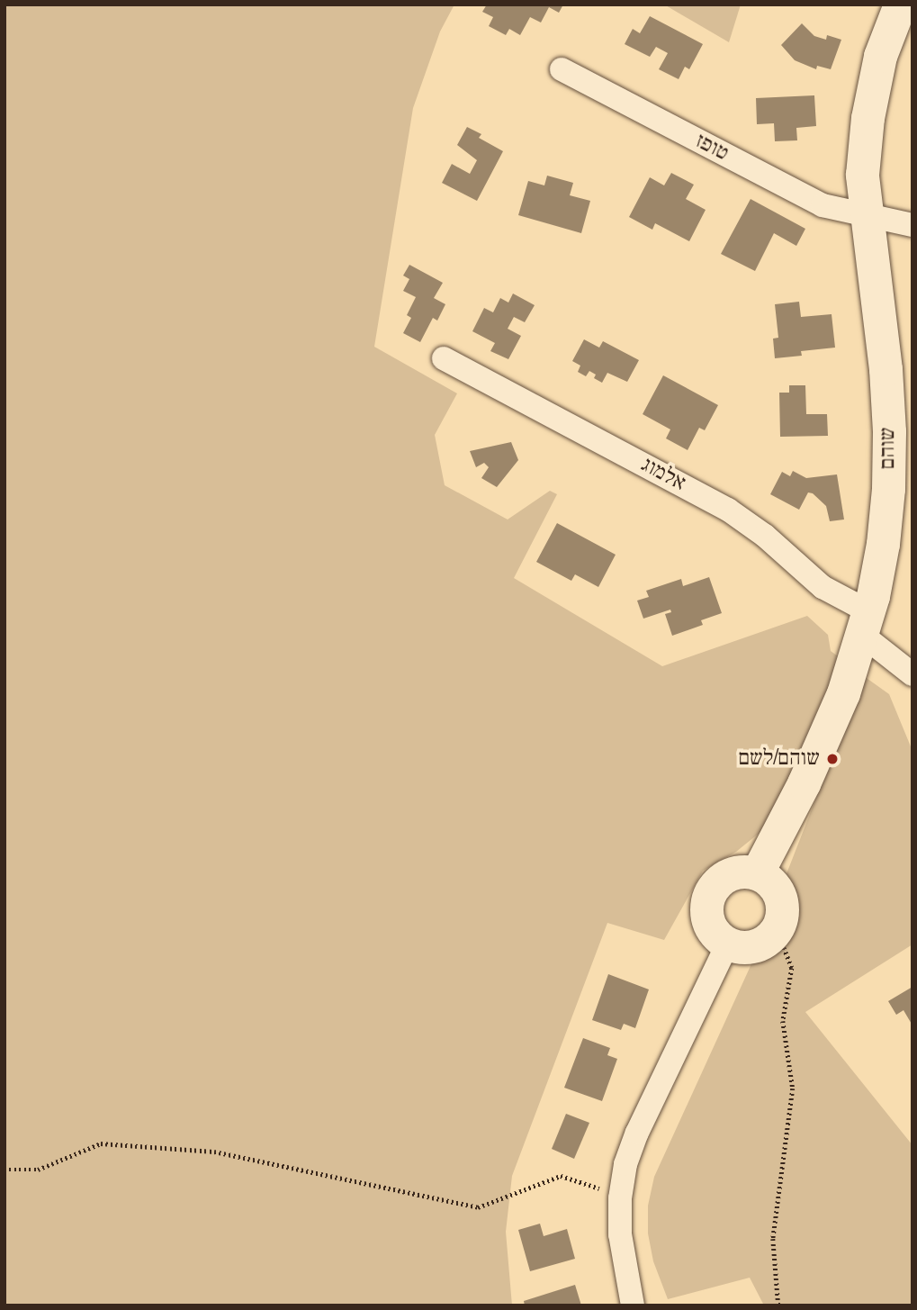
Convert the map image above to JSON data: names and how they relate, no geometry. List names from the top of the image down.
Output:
{
  "streets": {
    "street": ["טופז", "שוהם", "אלמוג"]
  },
  "crossings": [
    ["טופז", "שוהם"],
    ["שוהם", "אלמוג"]
  ],
  "places": ["שוהם/לשם"]
}
